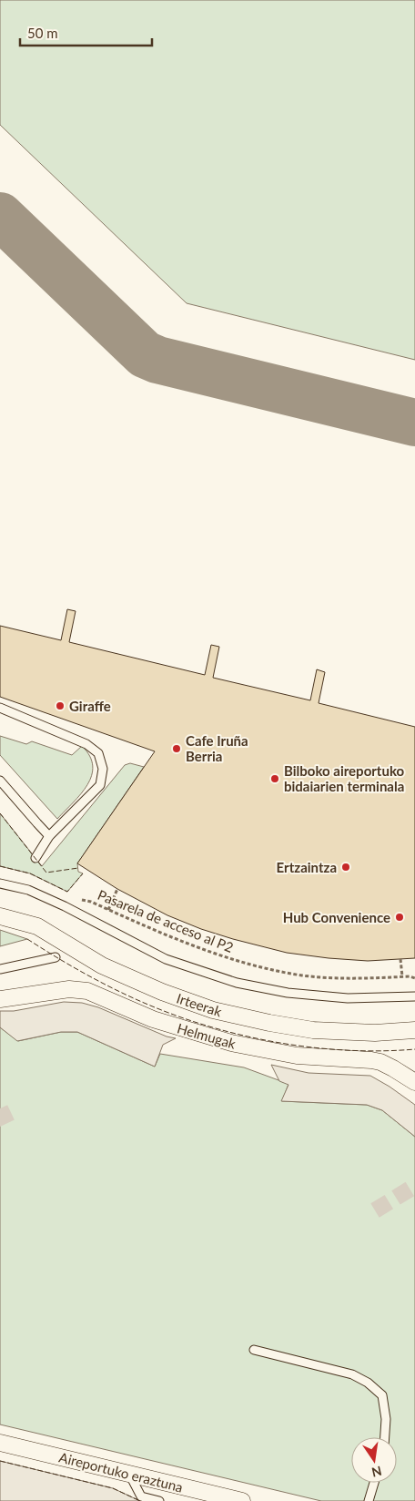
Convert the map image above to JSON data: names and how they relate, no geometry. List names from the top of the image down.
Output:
{
  "streets": {
    "street": ["Irteerak", "Helmugak", "Aireportuko eraztuna"],
    "path": ["Pasarela de acceso al P2"]
  },
  "places": [
    "Giraffe",
    "Cafe Iruña Berria",
    "Bilboko aireportuko bidaiarien terminala",
    "Ertzaintza",
    "Hub Convenience"
  ],
  "scale_bar": "50 m",
  "north": "bottom"
}
